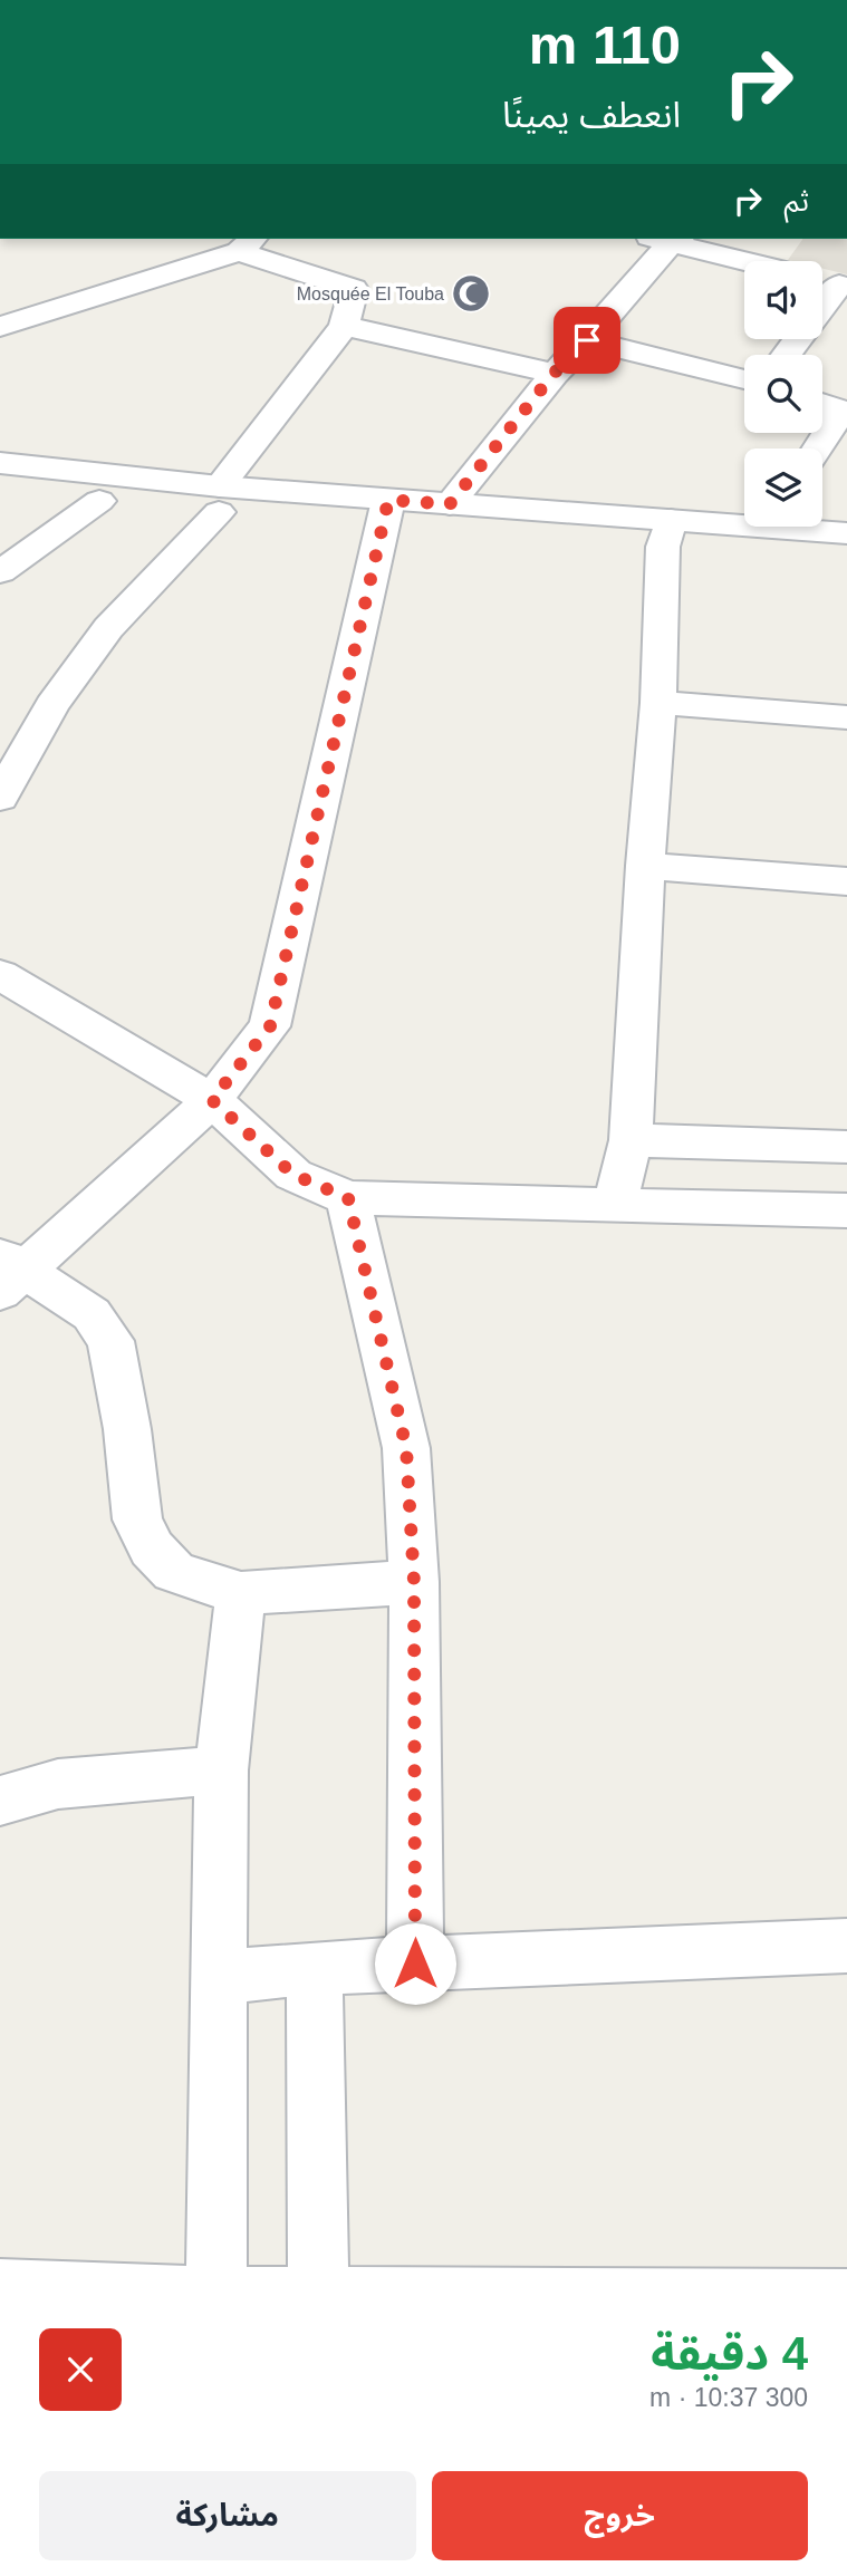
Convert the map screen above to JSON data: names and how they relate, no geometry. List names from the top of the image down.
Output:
{
  "places": {
    "mosque": ["Mosquée El Touba"]
  },
  "page": {
    "turn": ["110 m", "انعطف يمينًا"],
    "then": "ثم",
    "heading": ["4 دقيقة", "300 m · 10:37"],
    "buttons": ["خروج", "مشاركة"]
  }
}
